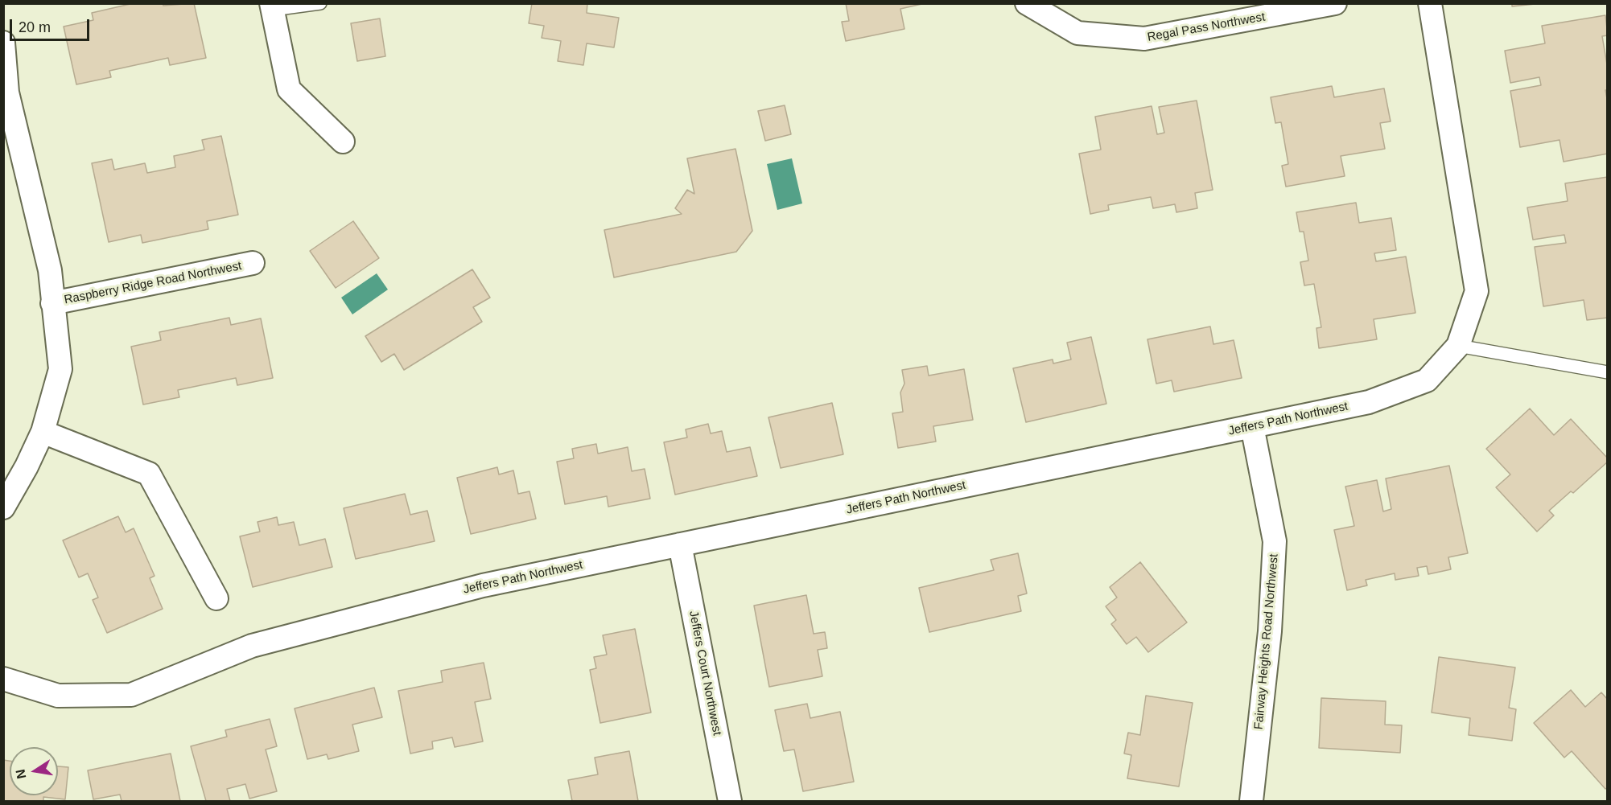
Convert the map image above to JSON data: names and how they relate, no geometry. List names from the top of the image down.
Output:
{
  "streets": {
    "street": [
      "Regal Pass Northwest",
      "Raspberry Ridge Road Northwest",
      "Jeffers Path Northwest",
      "Fairway Heights Road Northwest",
      "Jeffers Court Northwest"
    ]
  },
  "crossings": [
    ["Jeffers Path Northwest", "Fairway Heights Road Northwest"],
    ["Jeffers Path Northwest", "Jeffers Court Northwest"]
  ],
  "scale_bar": "20 m",
  "north": "left"
}
